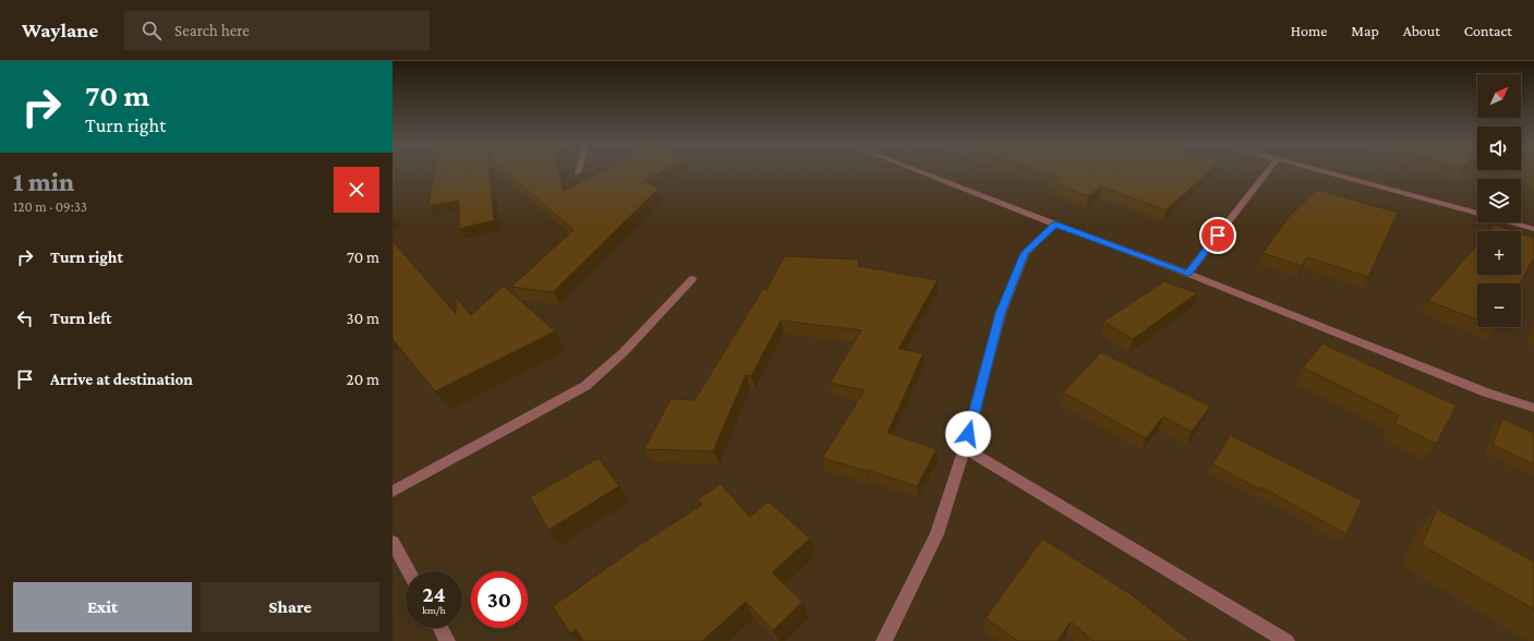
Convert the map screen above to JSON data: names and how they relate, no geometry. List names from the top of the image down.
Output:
{
  "north": "top right",
  "page": {
    "header": "Waylane",
    "search": "Search here",
    "nav": [
      "Home",
      "Map",
      "About",
      "Contact"
    ],
    "turn": ["70 m", "Turn right"],
    "map_buttons": ["+", "−"],
    "heading": ["1 min", "120 m · 09:33"],
    "list": [
      {
        "name": "Turn right",
        "value": "70 m"
      },
      {
        "name": "Turn left",
        "value": "30 m"
      },
      {
        "name": "Arrive at destination",
        "value": "20 m"
      }
    ],
    "speed": "24 km/h",
    "limit": "30",
    "buttons": ["Exit", "Share"]
  }
}
